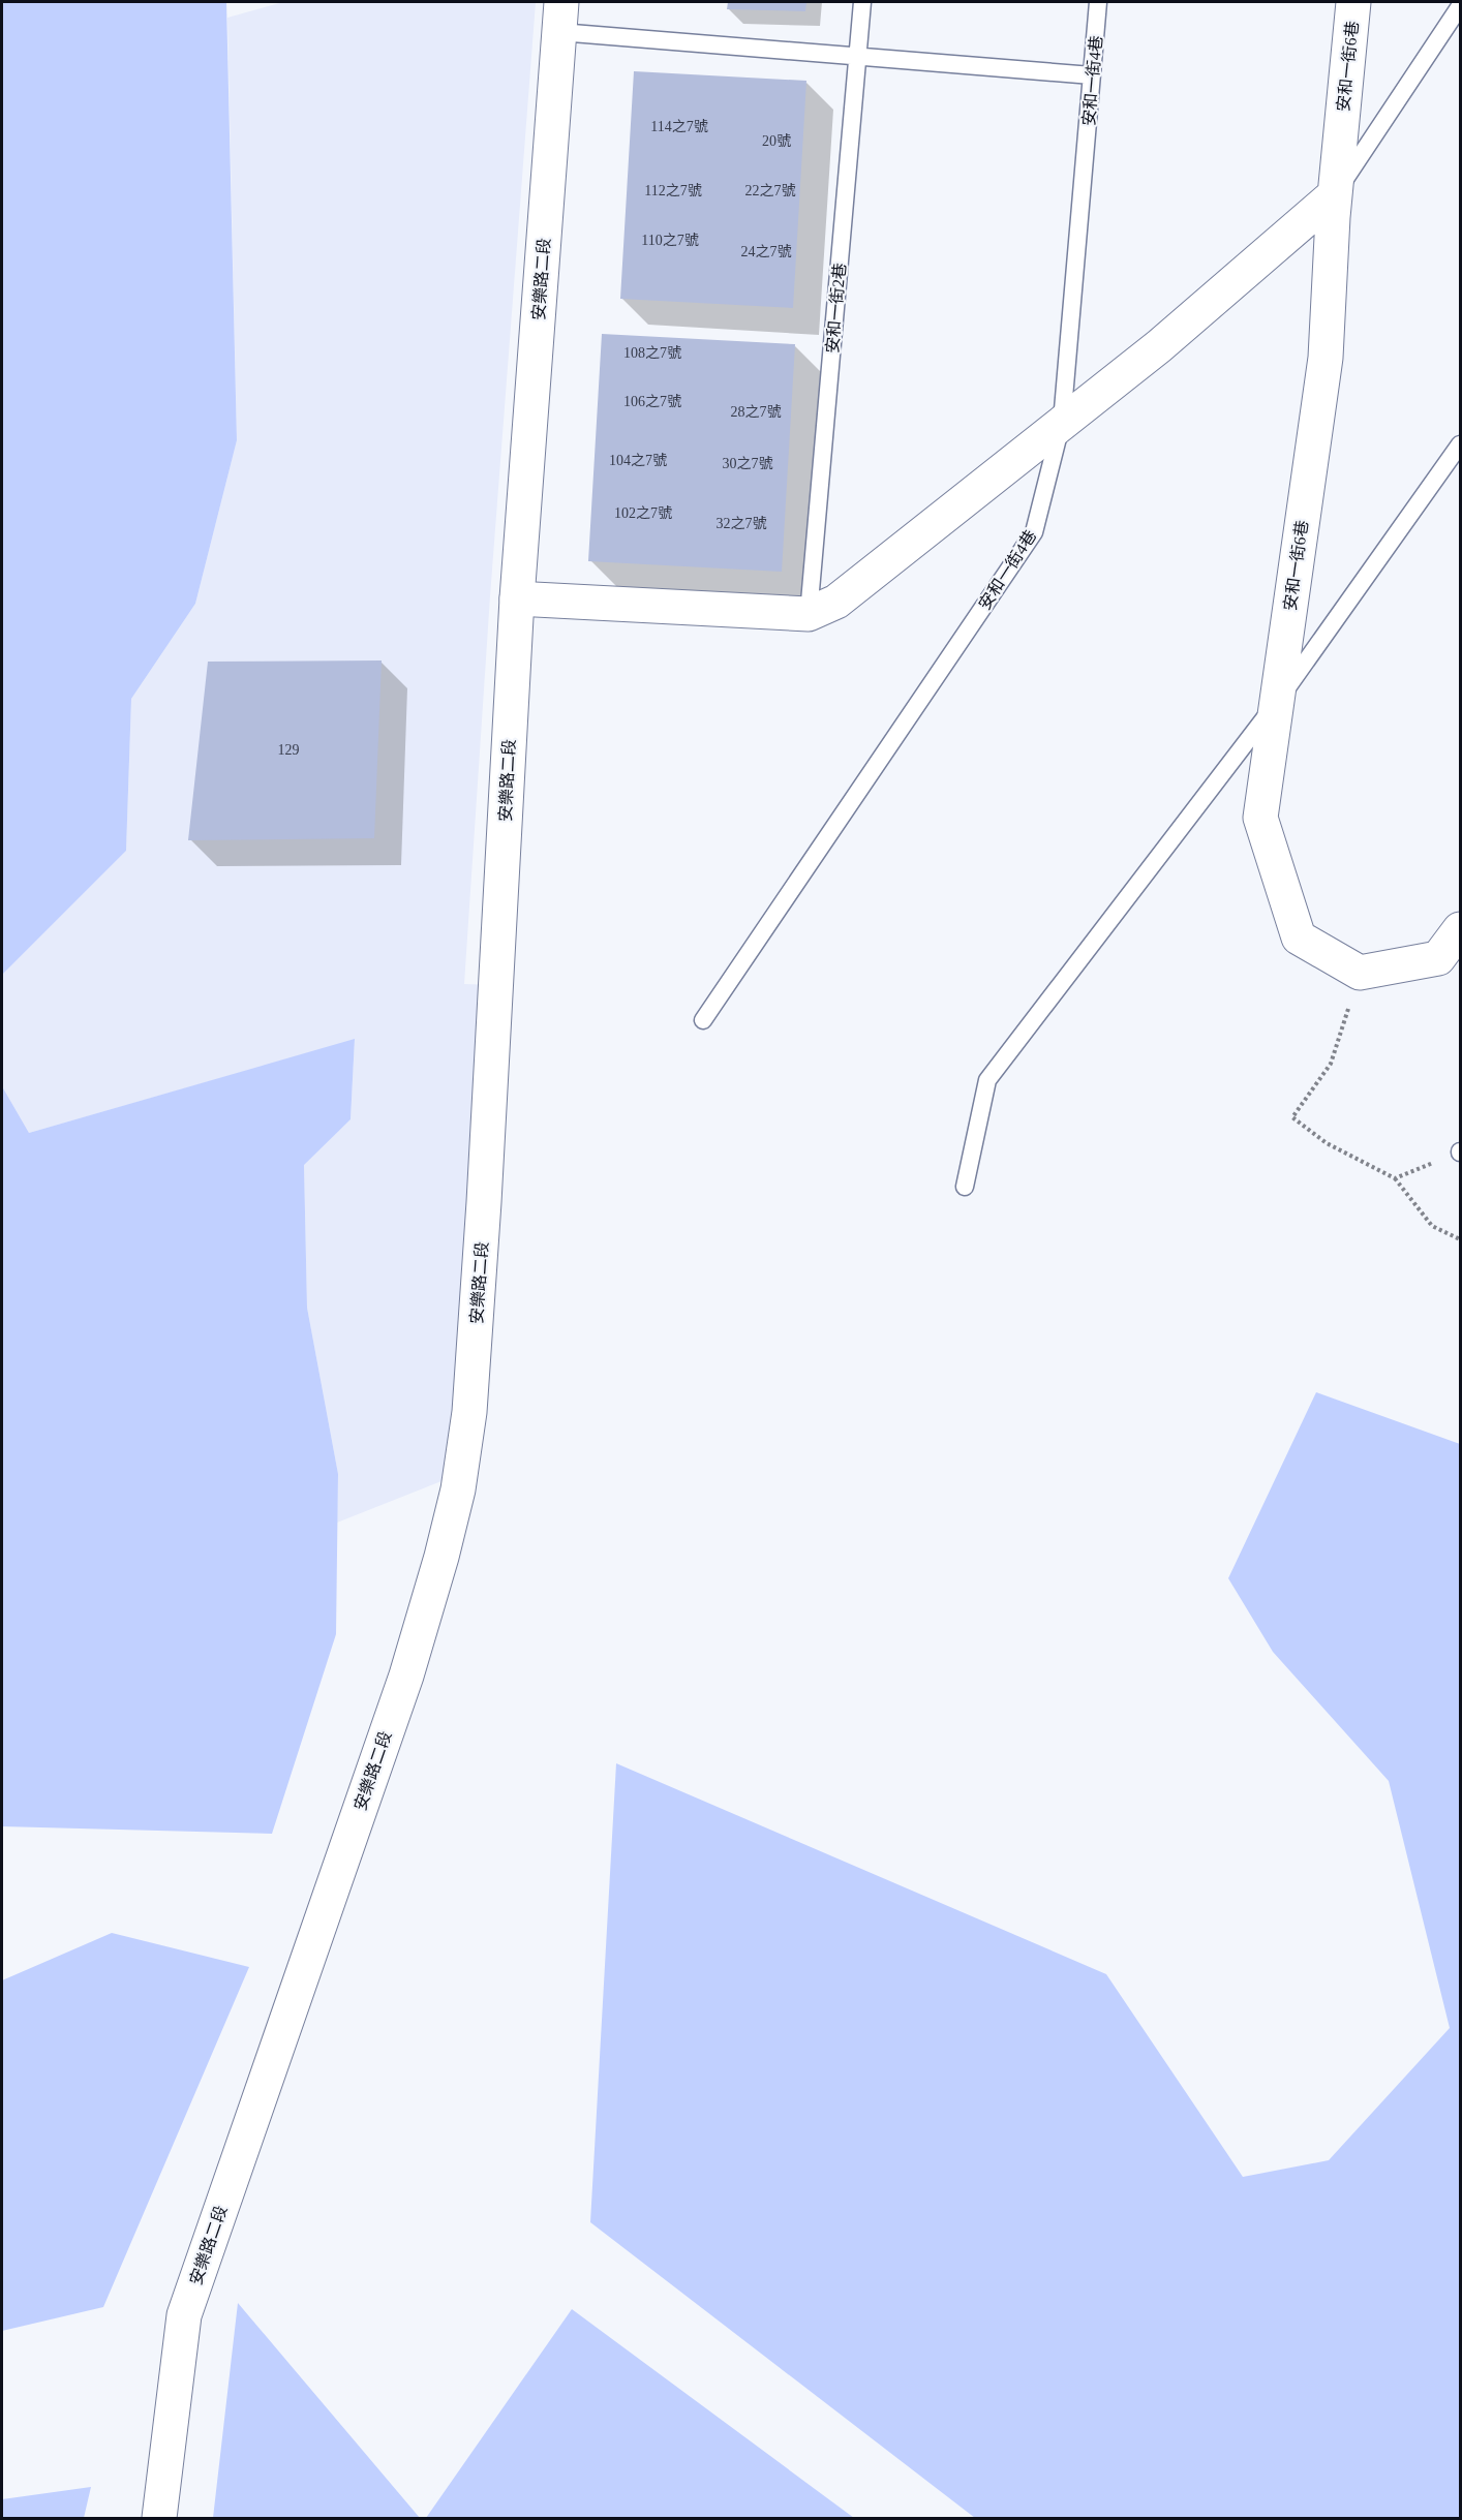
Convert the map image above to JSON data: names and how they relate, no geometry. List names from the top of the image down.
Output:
{
  "streets": {
    "street": ["安和一街6巷", "安樂路二段"],
    "lane": ["安和一街4巷", "安和一街2巷"]
  },
  "house_numbers": [
    "114之7號",
    "20號",
    "112之7號",
    "22之7號",
    "110之7號",
    "24之7號",
    "108之7號",
    "106之7號",
    "28之7號",
    "104之7號",
    "30之7號",
    "102之7號",
    "32之7號",
    "129"
  ]
}
